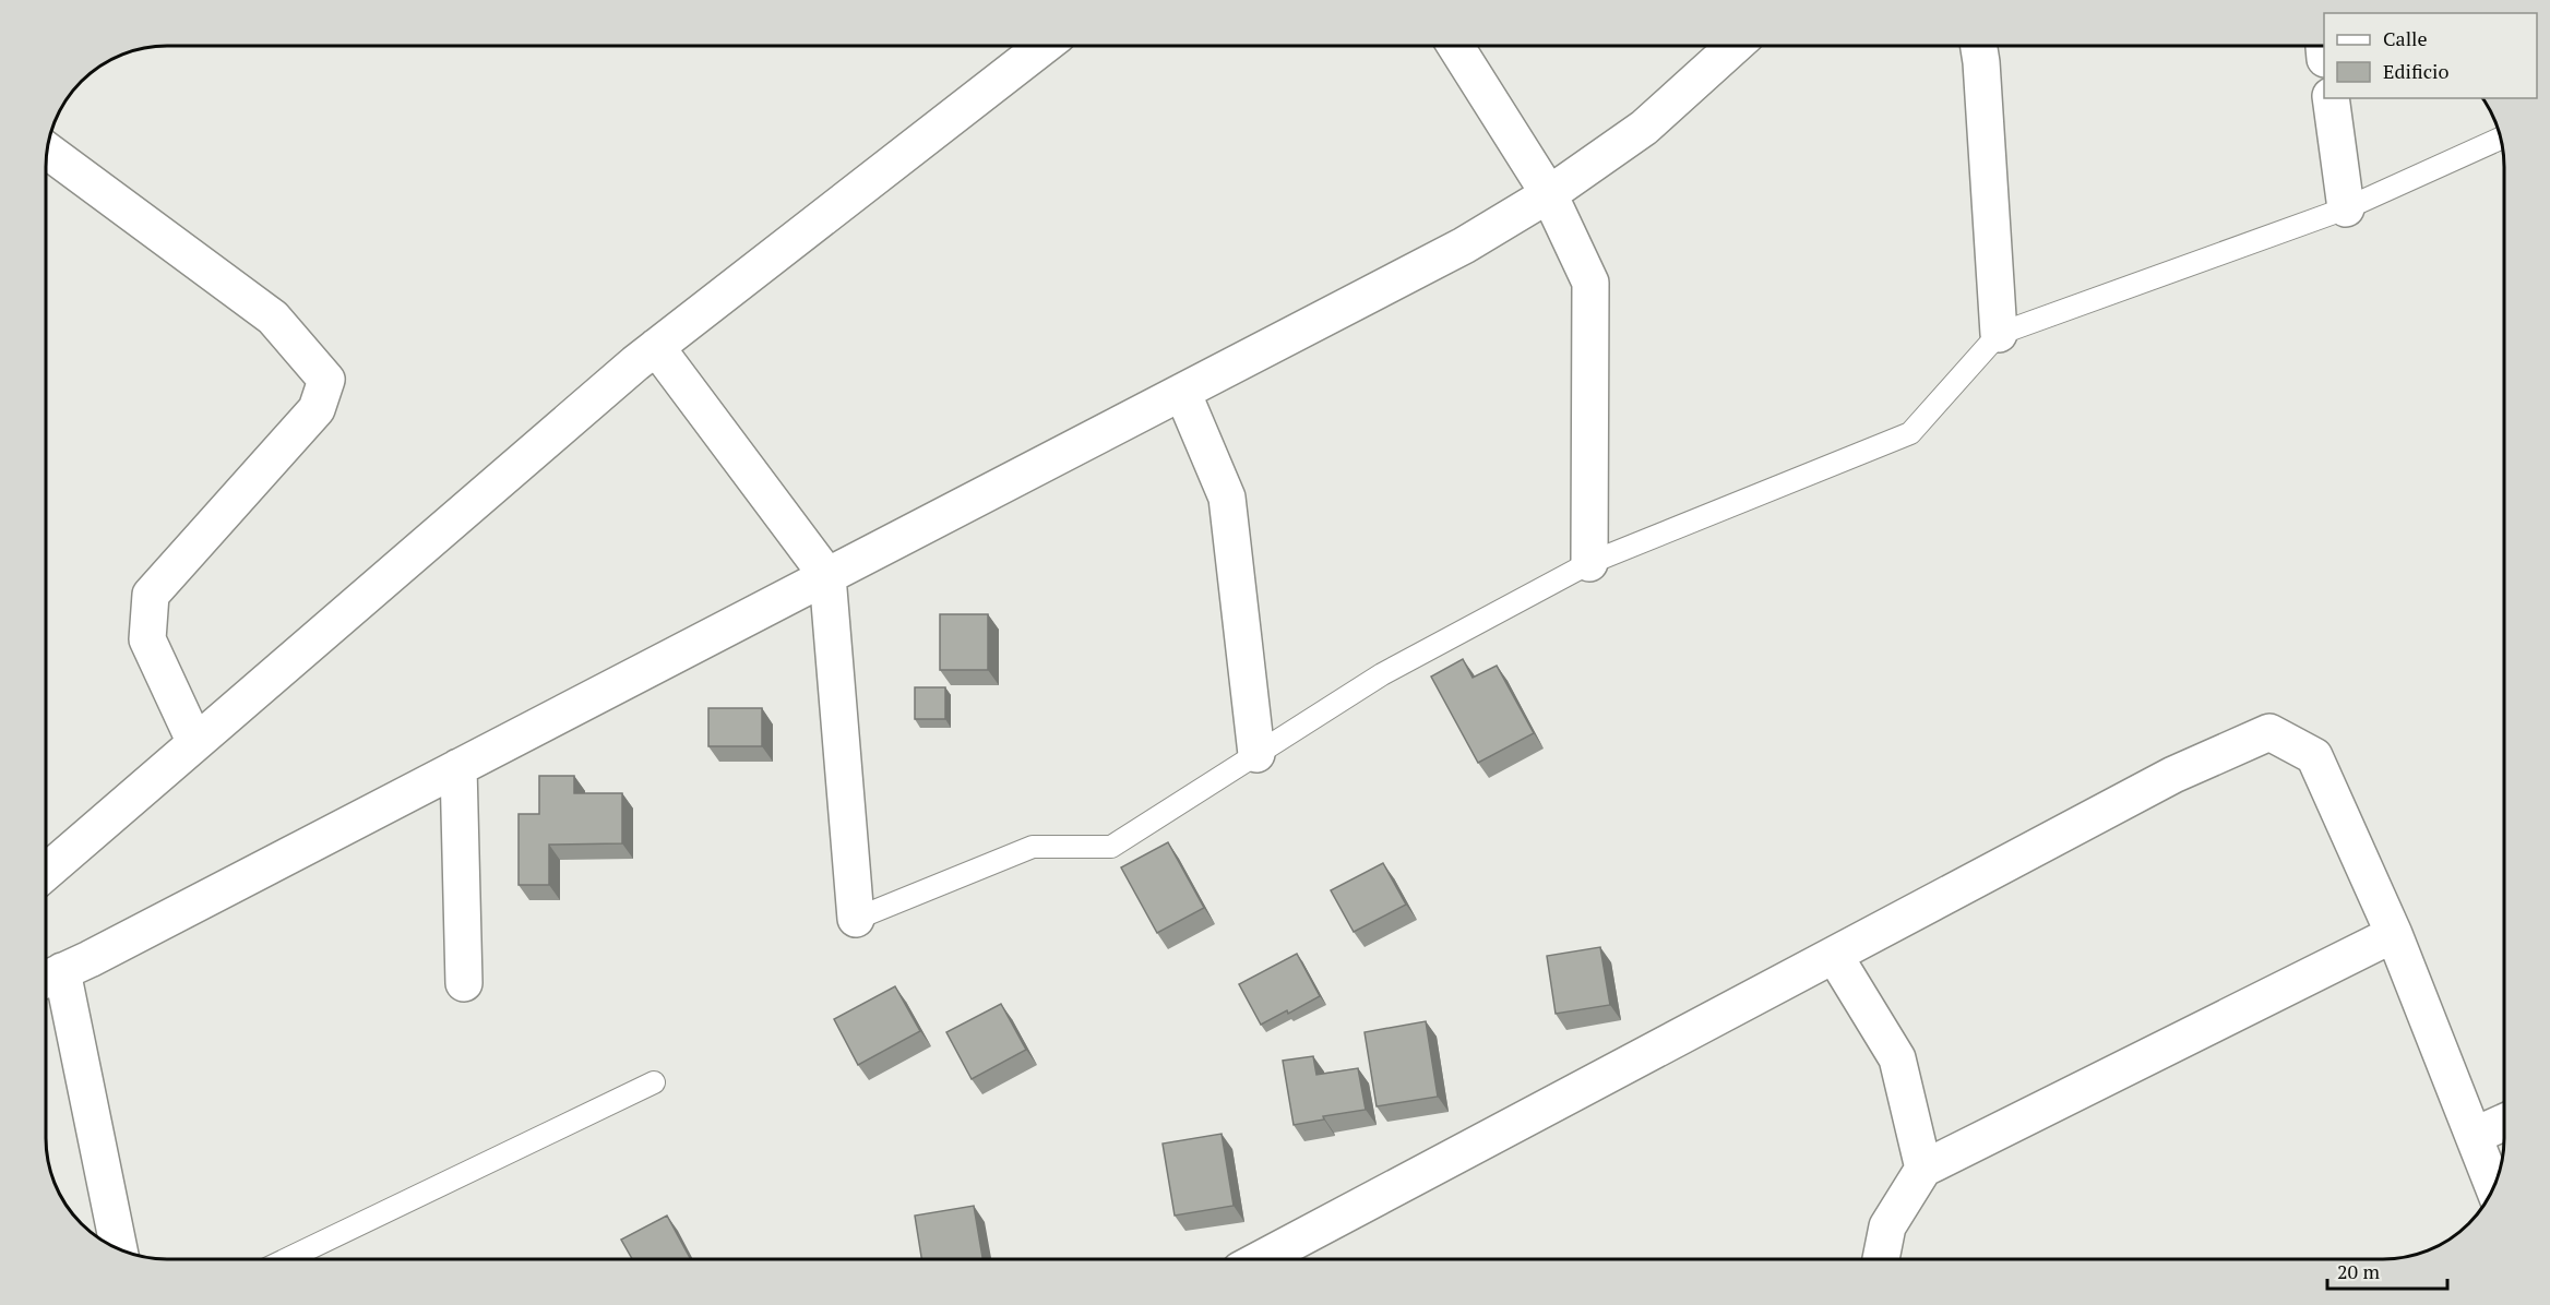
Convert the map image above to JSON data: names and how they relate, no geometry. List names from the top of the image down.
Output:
{
  "legend": ["Calle", "Edificio"],
  "scale_bar": "20 m"
}
